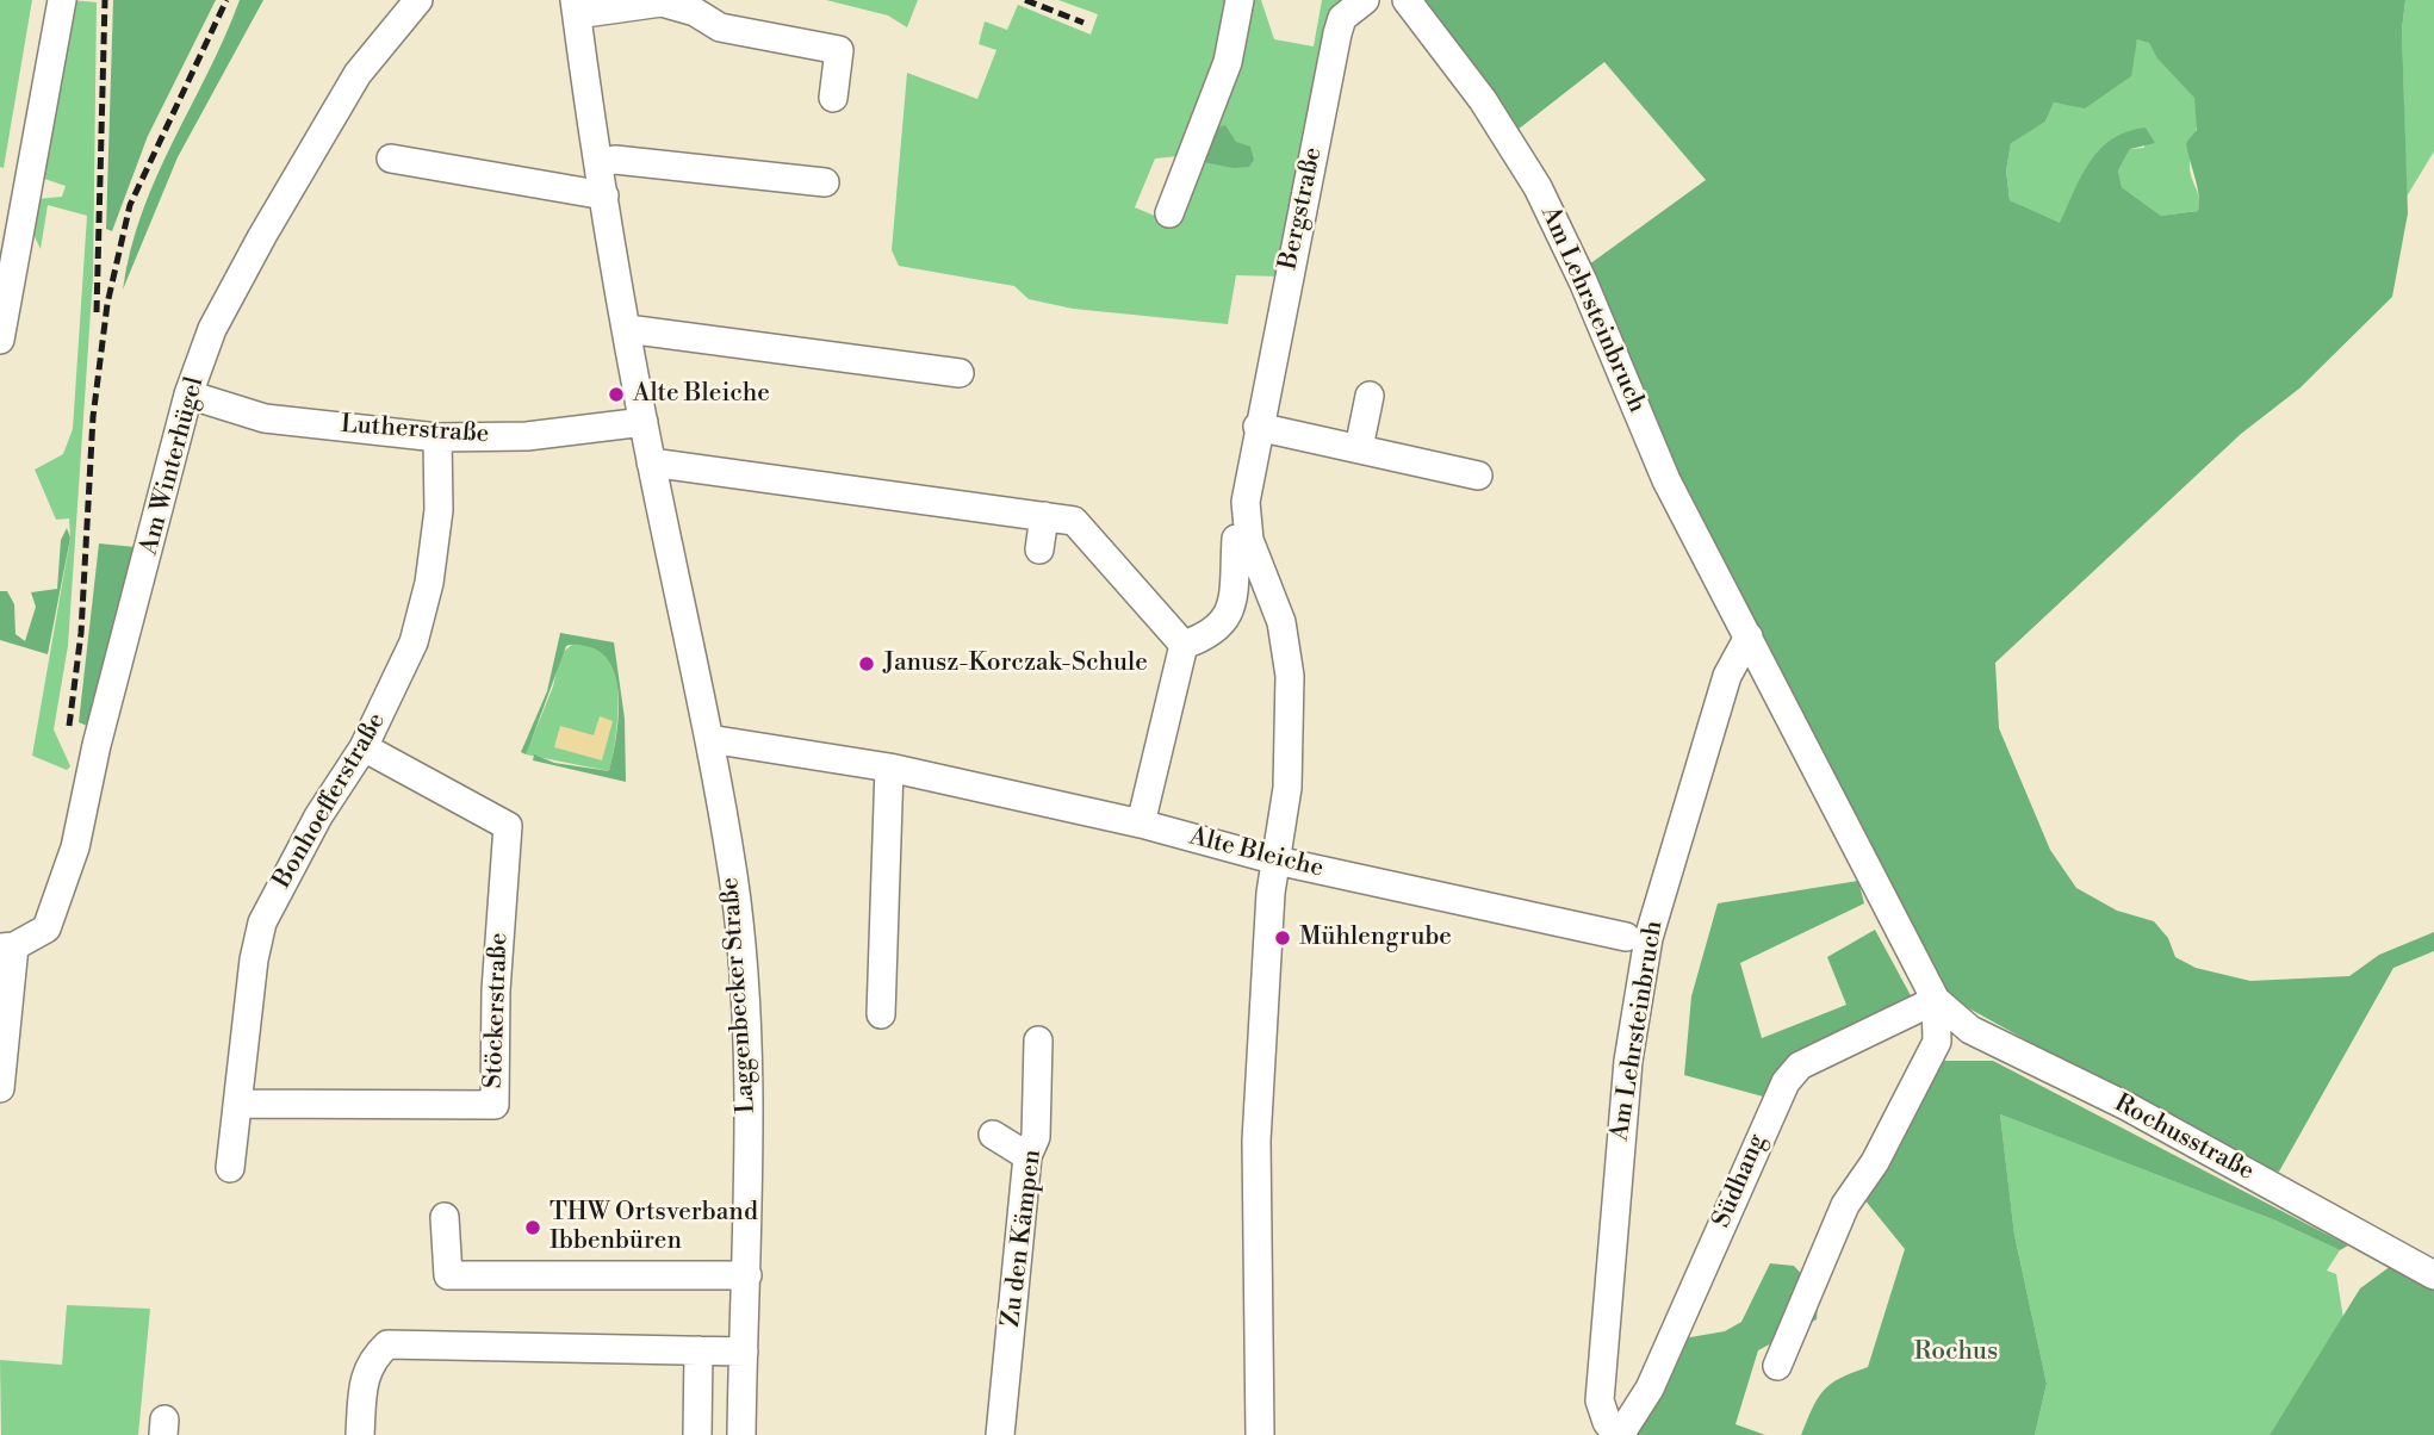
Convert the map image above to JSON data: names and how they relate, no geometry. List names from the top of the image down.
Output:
{
  "streets": {
    "street": [
      "Bergstraße",
      "Am Lehrsteinbruch",
      "Lutherstraße",
      "Am Winterhügel",
      "Bonhoefferstraße",
      "Alte Bleiche",
      "Laggenbecker Straße",
      "Stöckerstraße",
      "Rochusstraße",
      "Südhang",
      "Zu den Kämpen"
    ]
  },
  "crossings": [
    ["Bergstraße", "Alte Bleiche"],
    ["Am Lehrsteinbruch", "Rochusstraße"],
    ["Am Lehrsteinbruch", "Südhang"],
    ["Lutherstraße", "Am Winterhügel"],
    ["Lutherstraße", "Bonhoefferstraße"],
    ["Lutherstraße", "Laggenbecker Straße"],
    ["Bonhoefferstraße", "Stöckerstraße"],
    ["Alte Bleiche", "Laggenbecker Straße"],
    ["Rochusstraße", "Südhang"]
  ],
  "parks": ["Rochus"],
  "places": [
    "Alte Bleiche",
    "Janusz-Korczak-Schule",
    "Mühlengrube",
    "THW Ortsverband Ibbenbüren"
  ]
}
